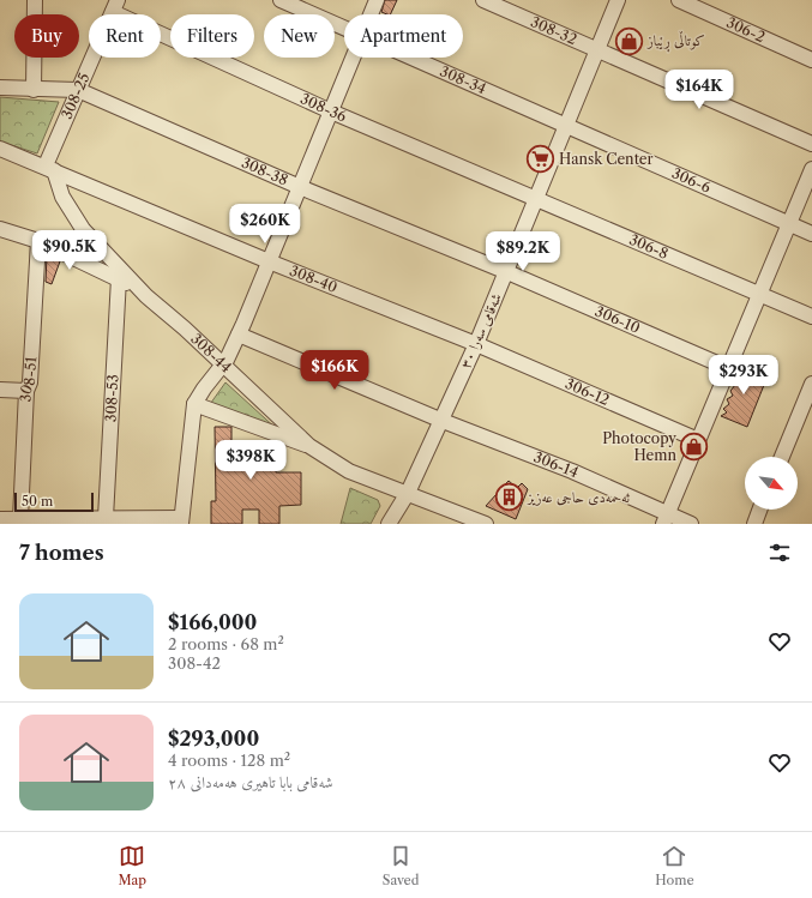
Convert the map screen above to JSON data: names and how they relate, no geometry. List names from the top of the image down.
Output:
{
  "streets": {
    "street": [
      "308-32",
      "306-2",
      "308-34",
      "308-25",
      "308-36",
      "308-38",
      "306-6",
      "306-8",
      "308-40",
      "306-10",
      "شەقامی سەرا ٣٠",
      "308-44",
      "308-51",
      "306-12",
      "308-53",
      "306-14"
    ]
  },
  "crossings": [
    ["308-32", "شەقامی سەرا ٣٠"],
    ["308-34", "306-6"],
    ["308-34", "شەقامی سەرا ٣٠"],
    ["308-25", "308-36"],
    ["308-25", "308-38"],
    ["308-25", "308-40"],
    ["308-25", "308-44"],
    ["308-36", "306-8"],
    ["308-36", "شەقامی سەرا ٣٠"],
    ["308-38", "306-10"],
    ["308-38", "شەقامی سەرا ٣٠"],
    ["306-6", "شەقامی سەرا ٣٠"],
    ["306-8", "شەقامی سەرا ٣٠"],
    ["308-40", "شەقامی سەرا ٣٠"],
    ["308-40", "308-44"],
    ["308-40", "306-12"],
    ["306-10", "شەقامی سەرا ٣٠"],
    ["شەقامی سەرا ٣٠", "308-44"],
    ["شەقامی سەرا ٣٠", "306-12"],
    ["شەقامی سەرا ٣٠", "306-14"]
  ],
  "places": {
    "shop": ["کوتاڵی ڕێباز", "Photocopy Hemn"],
    "supermarket": ["Hansk Center"],
    "building": ["ئەحمەدی حاجی عەزیز"]
  },
  "scale_bar": "50 m",
  "north": "bottom right",
  "page": {
    "chip": [
      "Buy",
      "Rent",
      "Filters",
      "New",
      "Apartment"
    ],
    "price": [
      "$164K",
      "$260K",
      "$90.5K",
      "$89.2K",
      "$166K",
      "$293K",
      "$398K"
    ],
    "scale": "50 m",
    "heading": "7 homes",
    "list": [
      {
        "name": "$166,000",
        "note": "2 rooms · 68 m² · 308-42"
      },
      {
        "name": "$293,000",
        "note": "4 rooms · 128 m² · شەقامی بابا تاهیری هەمەدانی ٢٨"
      }
    ],
    "tabs": ["Map", "Saved", "Home"]
  }
}
